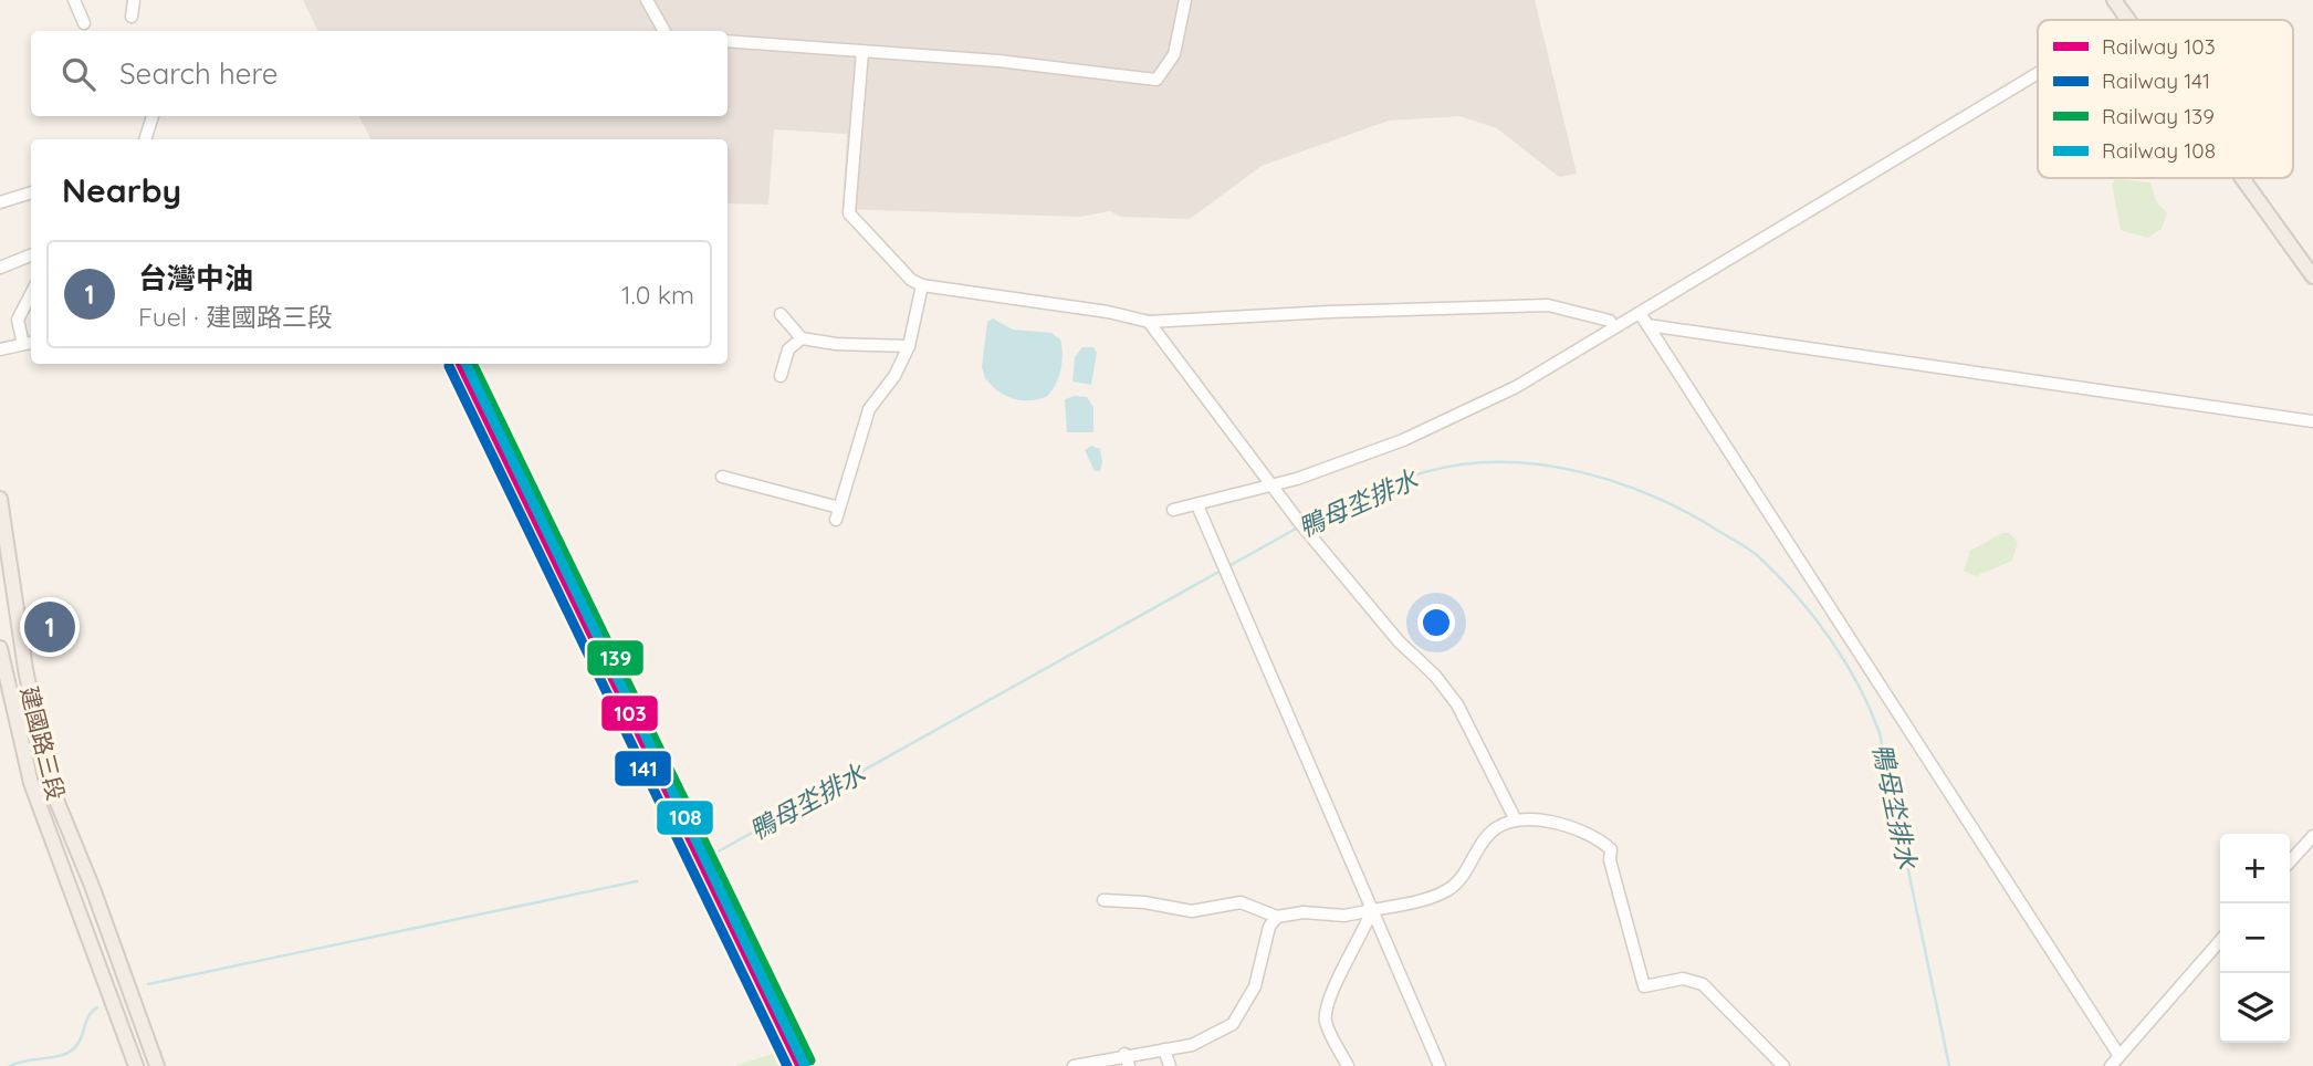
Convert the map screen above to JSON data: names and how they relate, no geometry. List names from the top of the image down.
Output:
{
  "streets": {
    "main road": ["建國路三段"]
  },
  "water": ["鴨母坔排水"],
  "lines": [
    "rail line 103",
    "rail line 139",
    "rail line 108",
    "rail line 141"
  ],
  "legend": [
    "Railway 103",
    "Railway 141",
    "Railway 139",
    "Railway 108"
  ],
  "page": {
    "search": "Search here",
    "heading": "Nearby",
    "list": [
      {
        "mark": "1",
        "name": "台灣中油",
        "note": "Fuel · 建國路三段",
        "value": "1.0 km"
      }
    ],
    "pins": "1",
    "map_buttons": ["+", "−"]
  }
}
